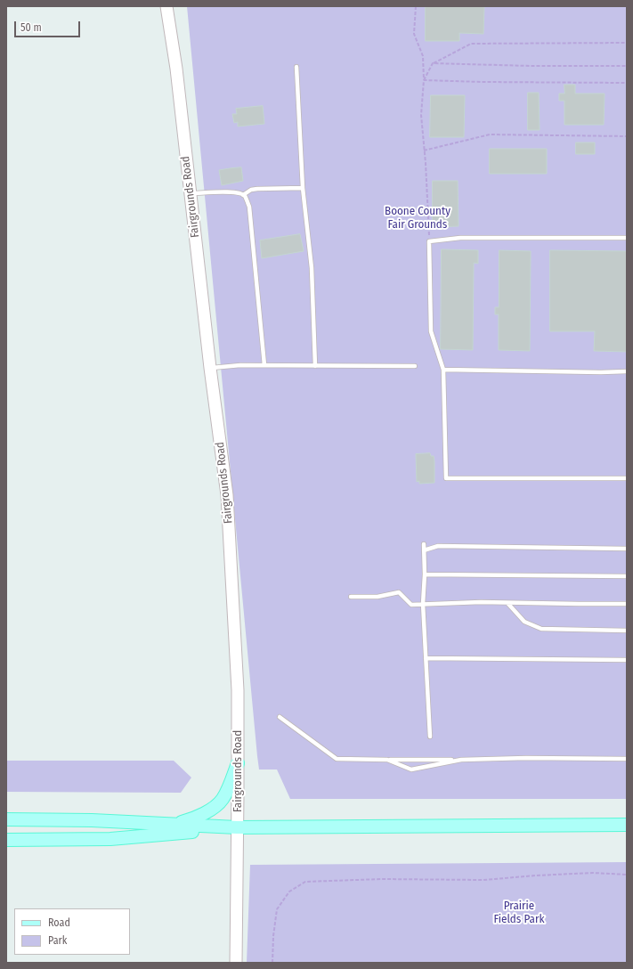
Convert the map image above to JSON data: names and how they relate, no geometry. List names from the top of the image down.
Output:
{
  "streets": {
    "main road": ["Fairgrounds Road"]
  },
  "parks": ["Boone County Fair Grounds", "Prairie Fields Park"],
  "legend": ["Road", "Park"],
  "scale_bar": "50 m"
}
